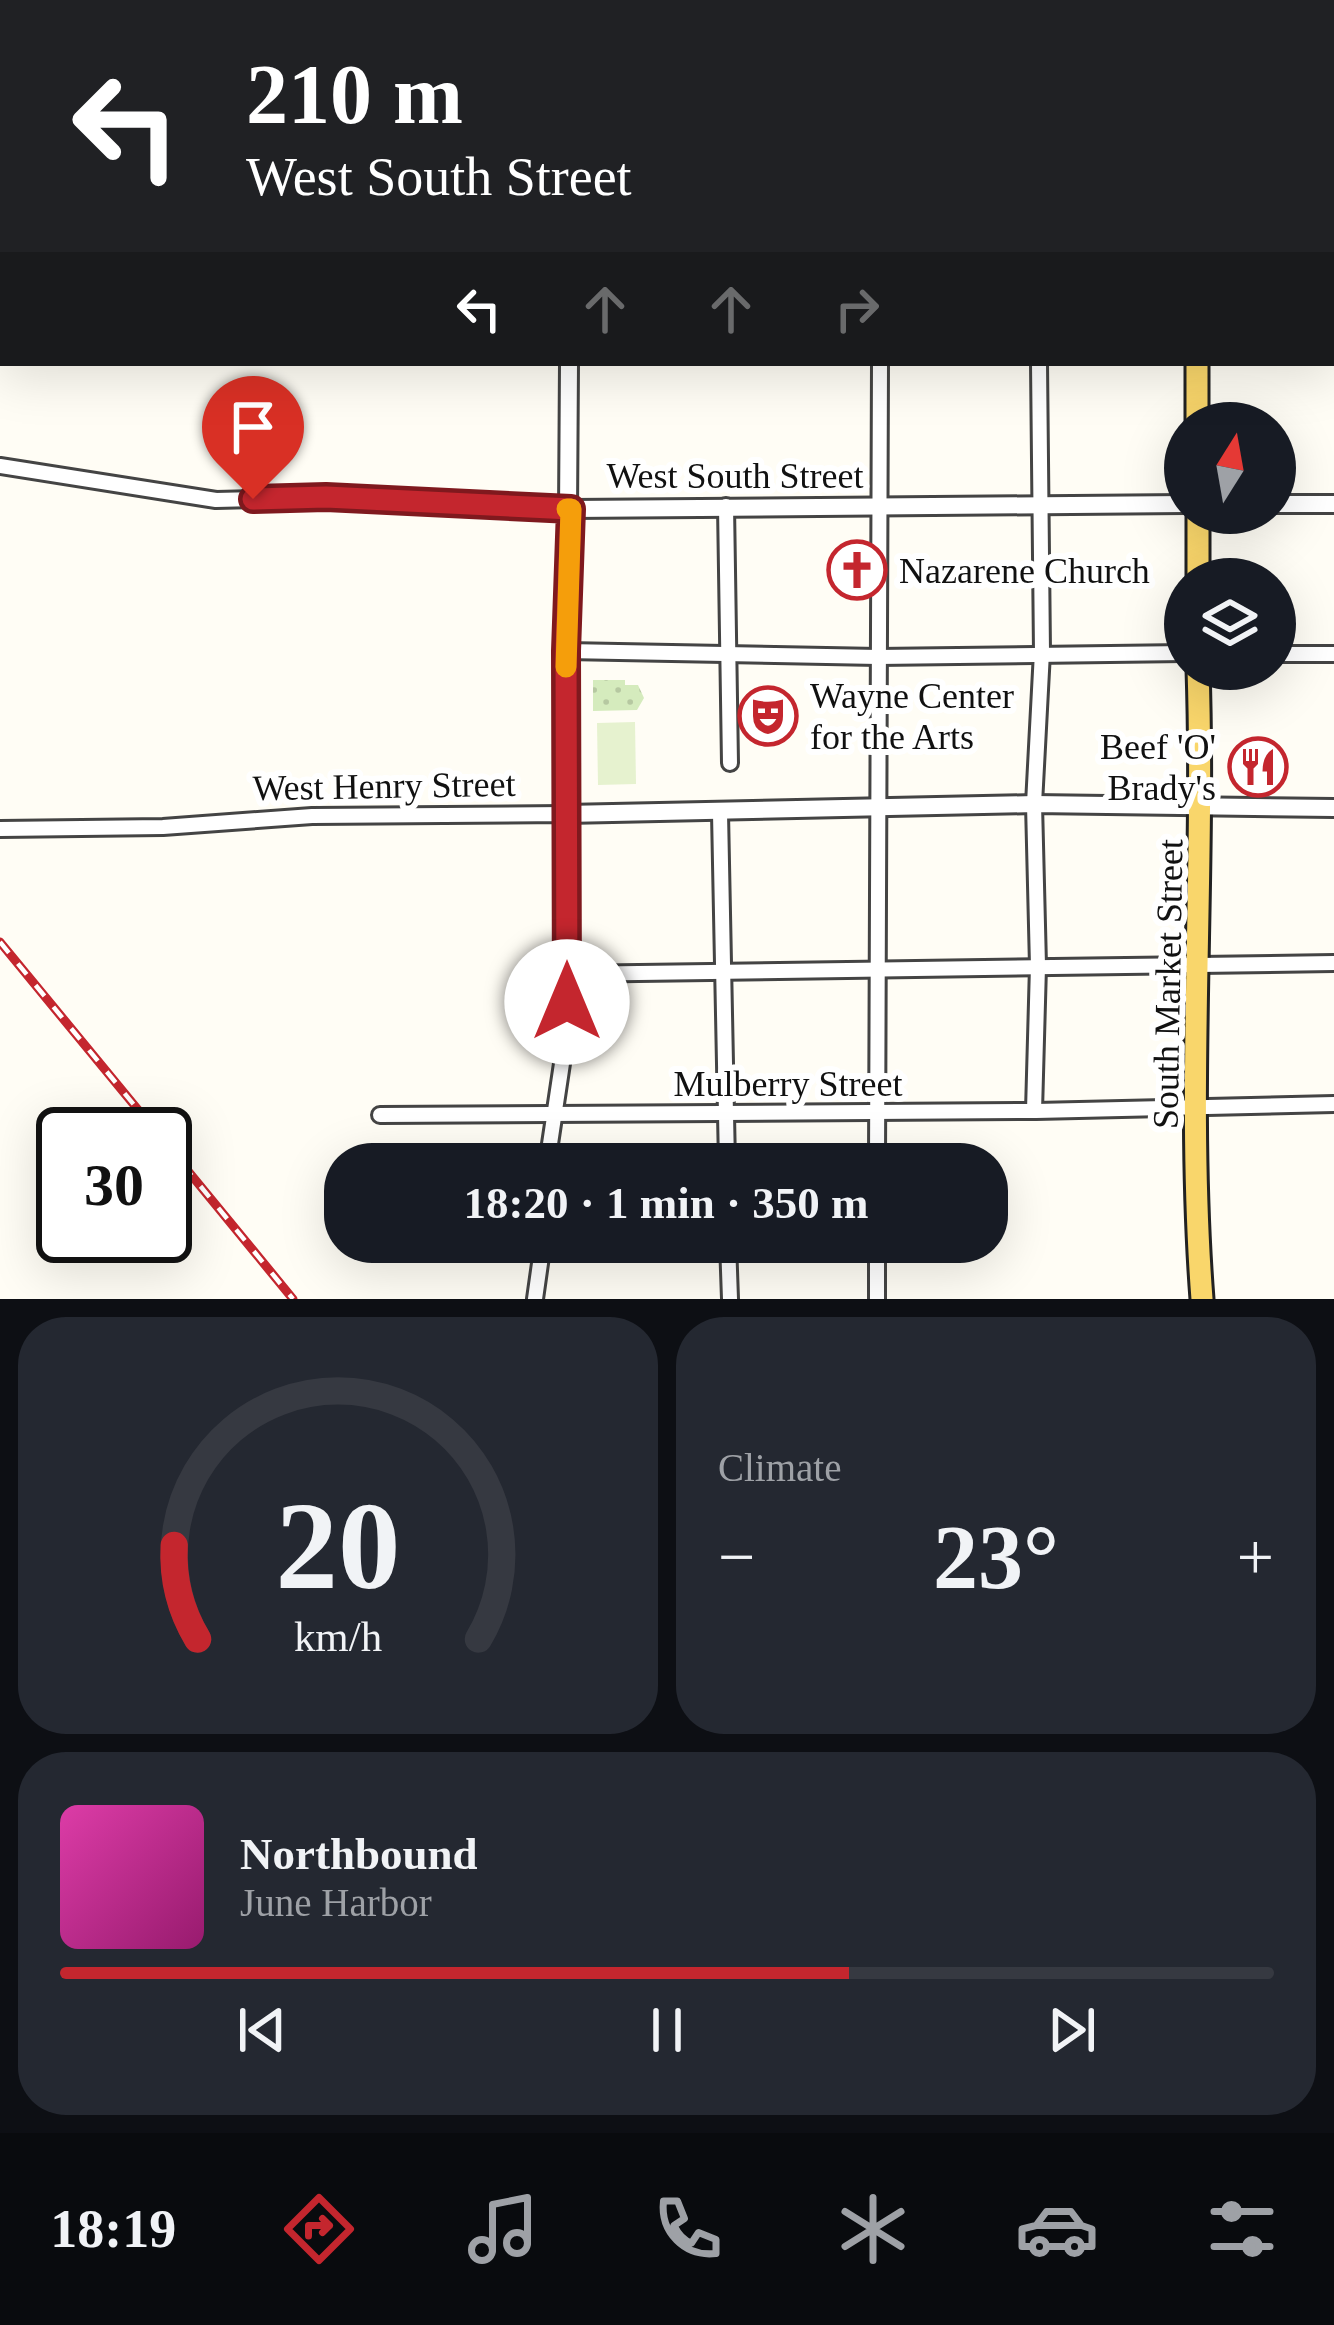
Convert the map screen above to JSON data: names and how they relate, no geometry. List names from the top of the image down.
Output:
{
  "streets": {
    "main road": ["South Market Street"],
    "street": ["West South Street", "West Henry Street", "Mulberry Street"]
  },
  "crossings": [
    ["West Henry Street", "South Market Street"],
    ["South Market Street", "Mulberry Street"]
  ],
  "places": {
    "church": ["Nazarene Church"],
    "theatre": ["Wayne Center for the Arts"],
    "restaurant": ["Beef 'O' Brady's"]
  },
  "north": "top",
  "page": {
    "turn": ["210 m", "West South Street"],
    "limit": "30",
    "trip": "18:20 · 1 min · 350 m",
    "tile": "Climate",
    "heat": ["−", "23°", "+"],
    "song": ["Northbound", "June Harbor"],
    "tabs": "18:19",
    "gauge": ["20", "km/h"]
  }
}
